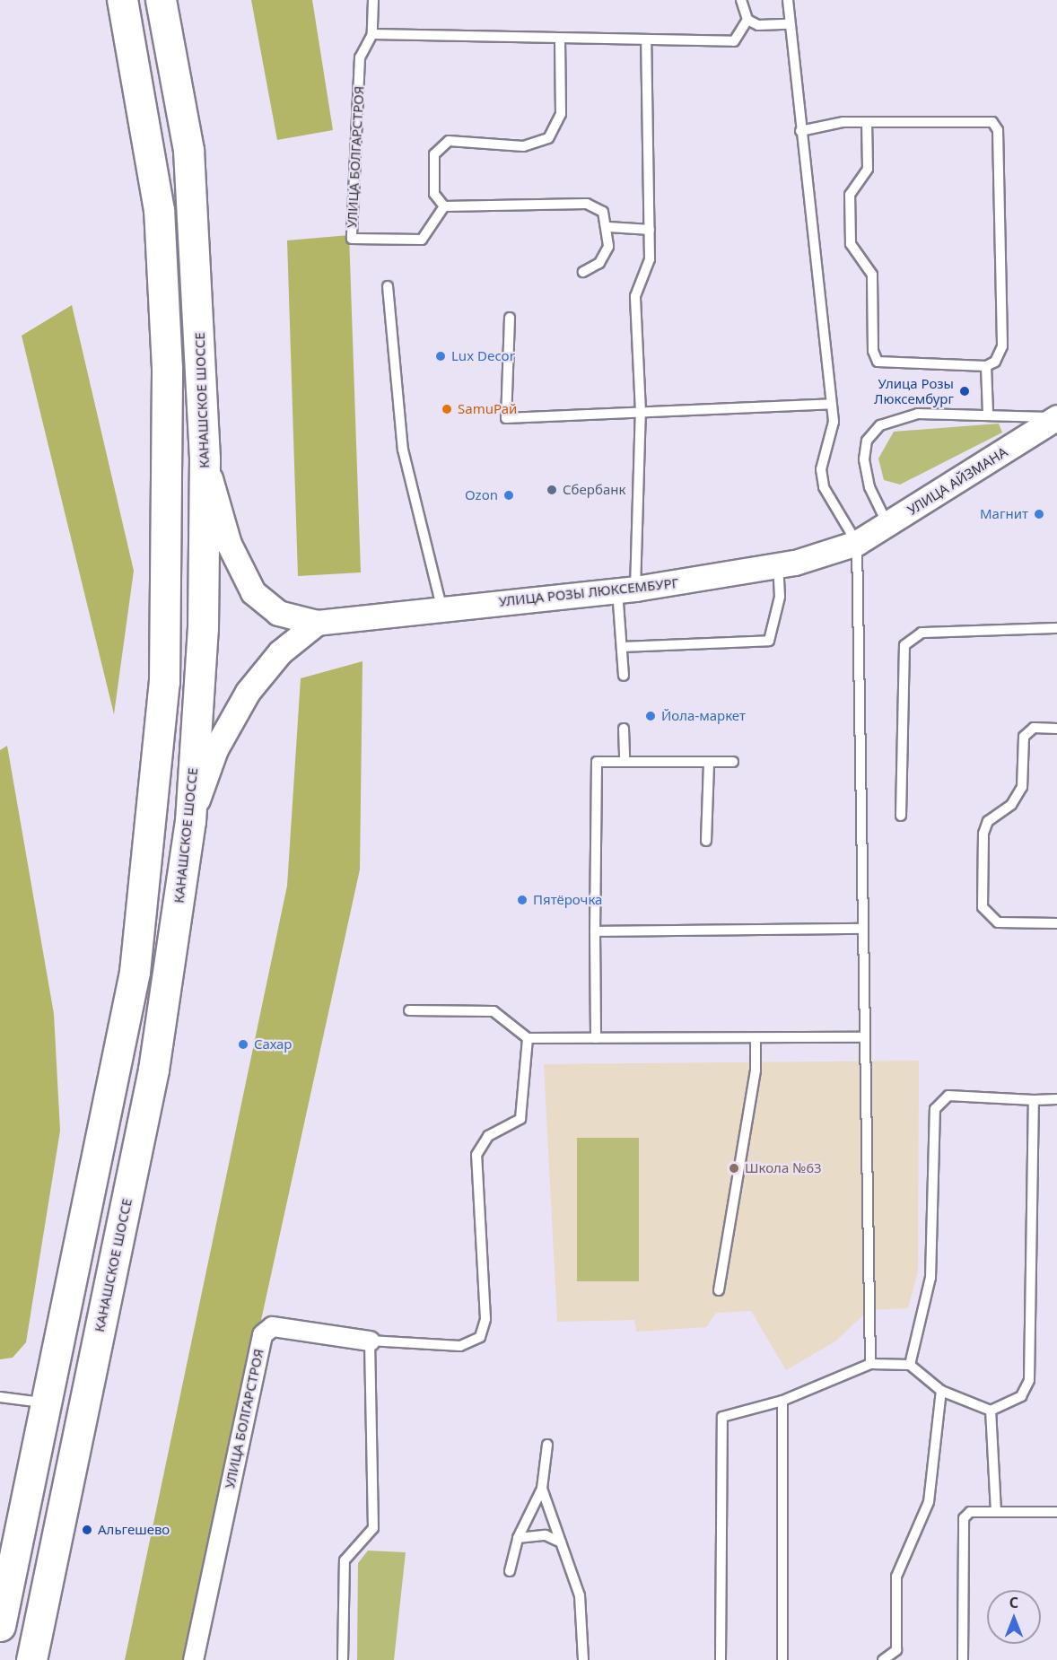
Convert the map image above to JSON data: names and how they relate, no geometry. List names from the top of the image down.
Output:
{
  "streets": {
    "main road": ["КАНАШСКОЕ ШОССЕ"],
    "street": ["УЛИЦА БОЛГАРСТРОЯ", "УЛИЦА АЙЗМАНА", "УЛИЦА РОЗЫ ЛЮКСЕМБУРГ"]
  },
  "crossings": [
    ["УЛИЦА АЙЗМАНА", "УЛИЦА РОЗЫ ЛЮКСЕМБУРГ"]
  ],
  "places": [
    "Lux Decor",
    "Улица Розы Люксембург",
    "SamuРай",
    "Сбербанк",
    "Ozon",
    "Магнит",
    "Йола-маркет",
    "Пятёрочка",
    "Сахар",
    "Школа №63",
    "Альгешево"
  ],
  "north": "top"
}
